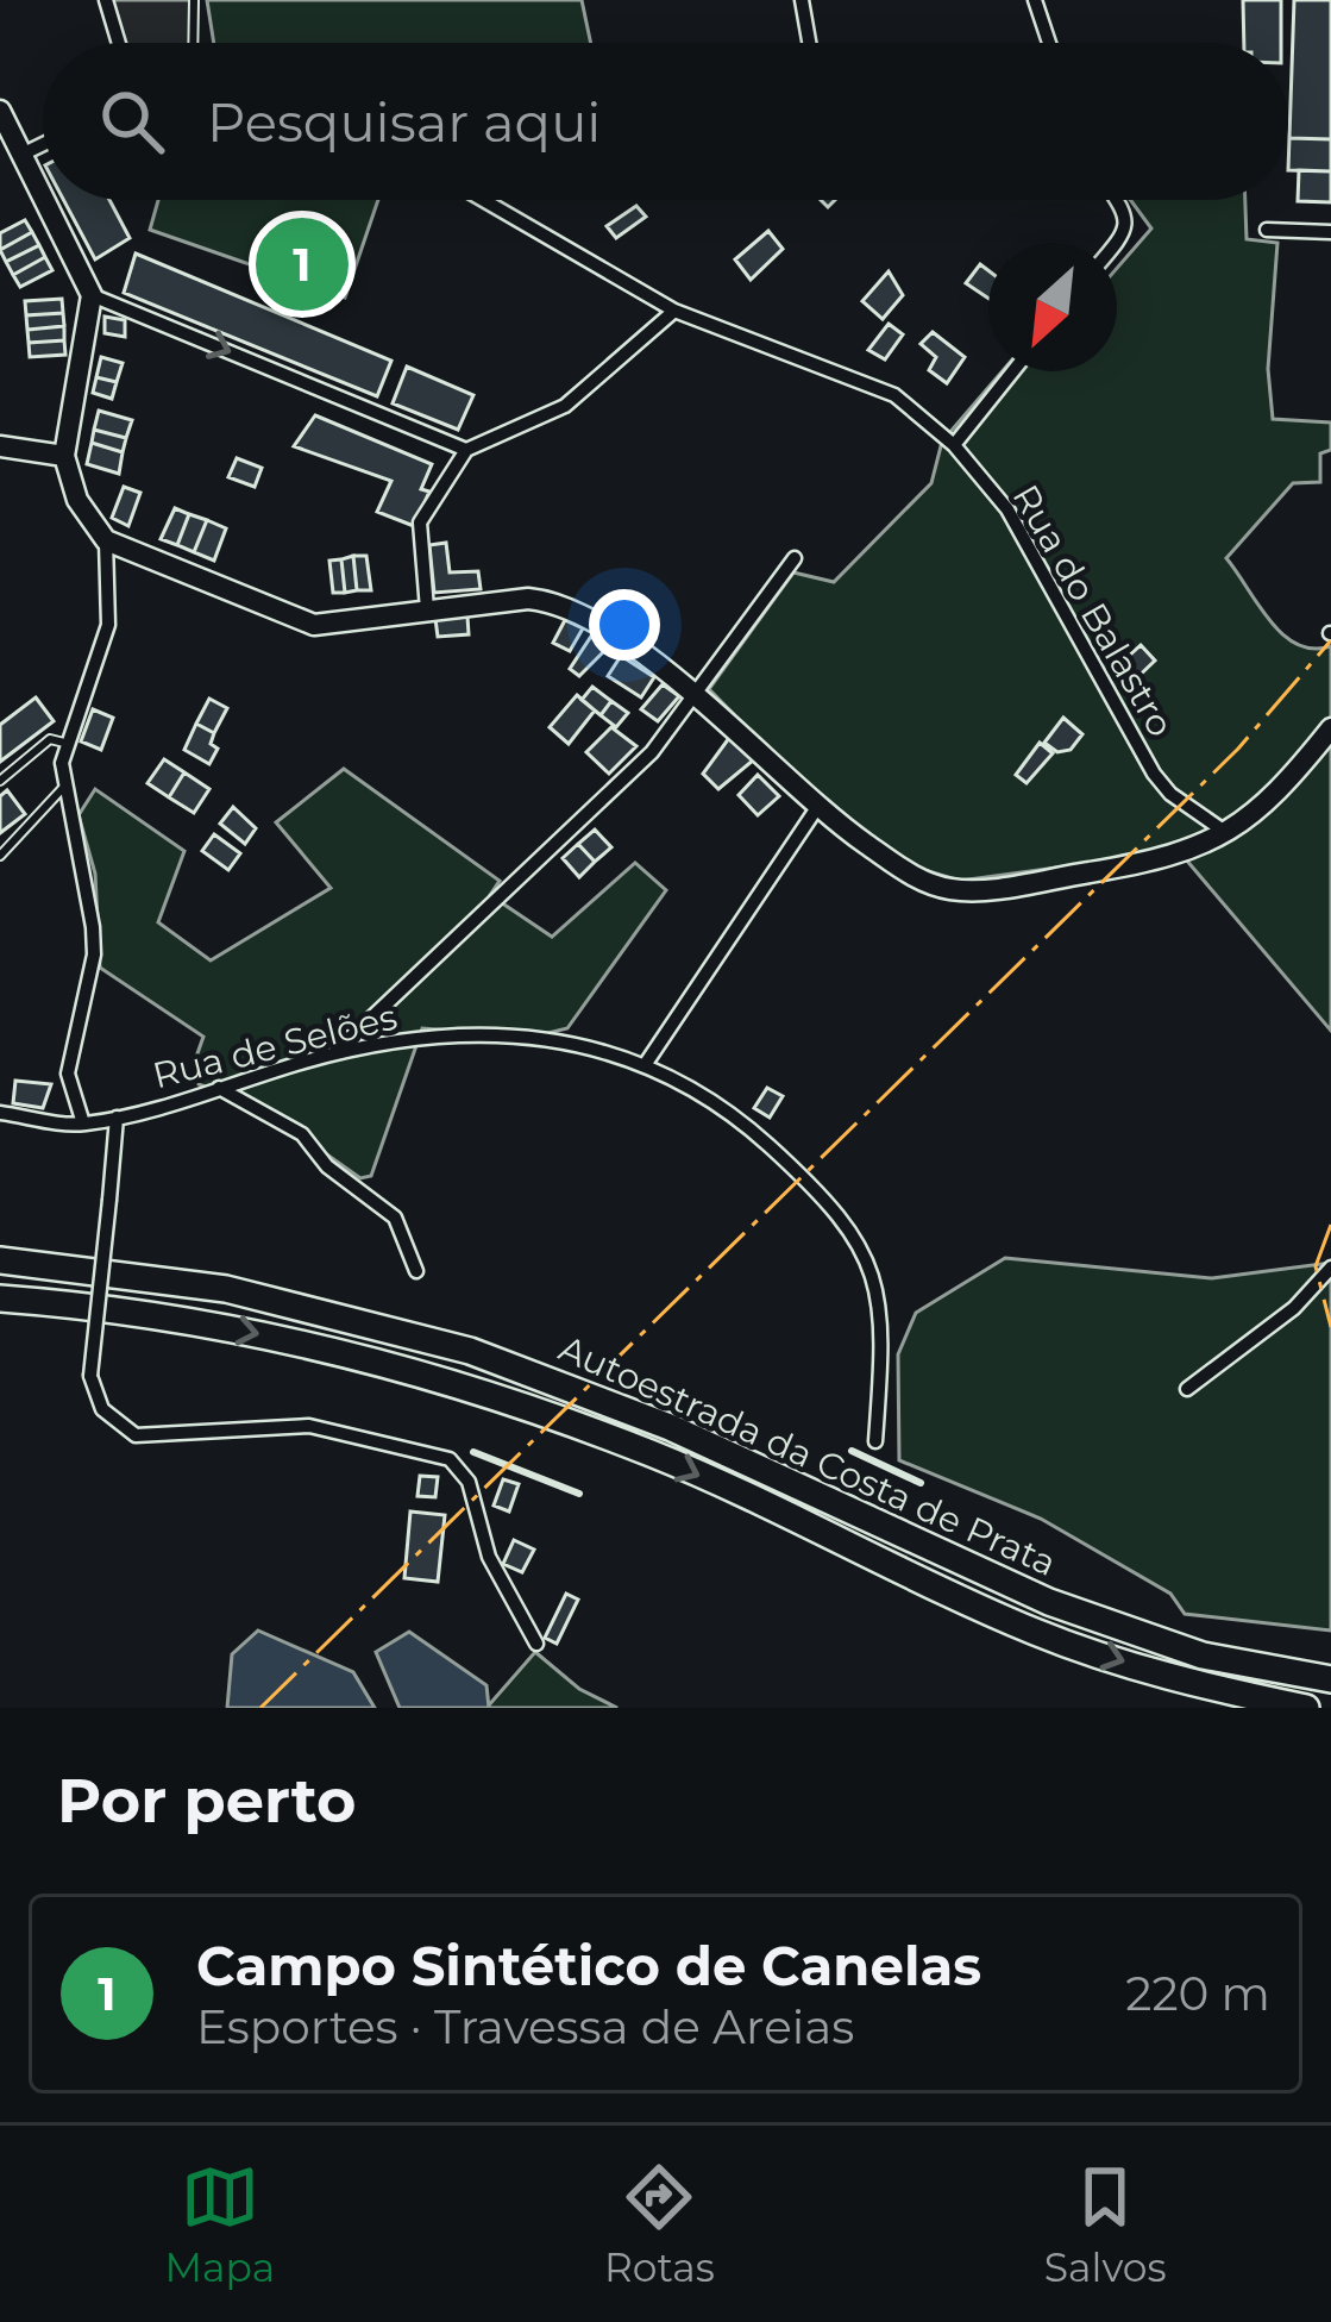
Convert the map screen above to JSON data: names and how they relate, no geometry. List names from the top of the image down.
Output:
{
  "streets": {
    "highway": ["Autoestrada da Costa de Prata"],
    "street": ["Rua do Balastro", "Rua de Selões"]
  },
  "north": "bottom left",
  "page": {
    "search": "Pesquisar aqui",
    "pins": "1",
    "heading": "Por perto",
    "list": [
      {
        "mark": "1",
        "name": "Campo Sintético de Canelas",
        "note": "Esportes · Travessa de Areias",
        "value": "220 m"
      }
    ],
    "nav": ["Mapa", "Rotas", "Salvos"]
  }
}
